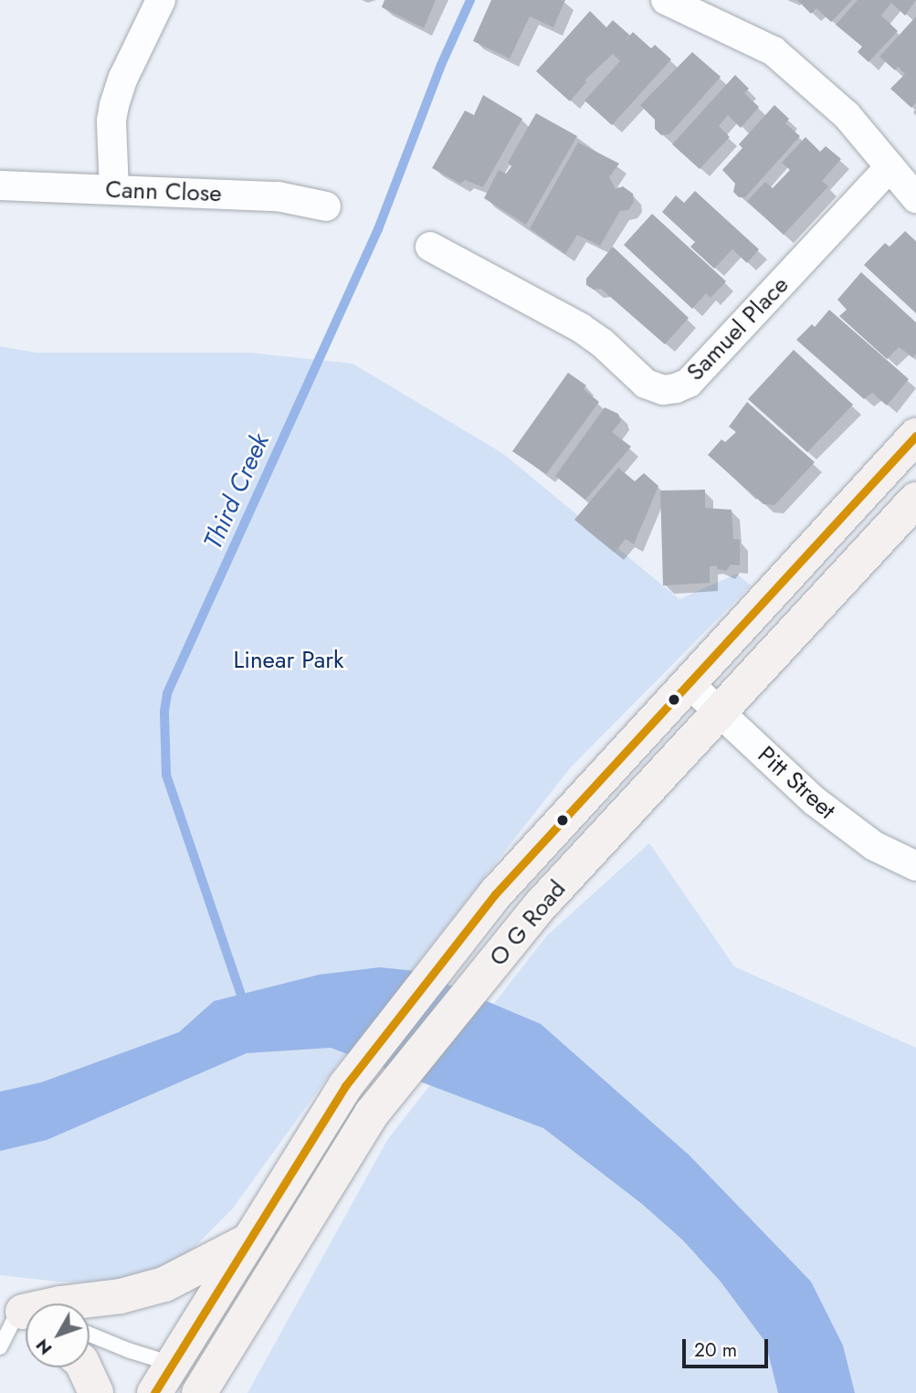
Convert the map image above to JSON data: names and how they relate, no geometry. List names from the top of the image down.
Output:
{
  "streets": {
    "main road": ["O G Road"],
    "street": ["Cann Close", "Samuel Place", "Pitt Street"]
  },
  "crossings": [
    ["Pitt Street", "O G Road"]
  ],
  "water": ["Third Creek"],
  "parks": ["Linear Park"],
  "scale_bar": "20 m",
  "north": "bottom left"
}
